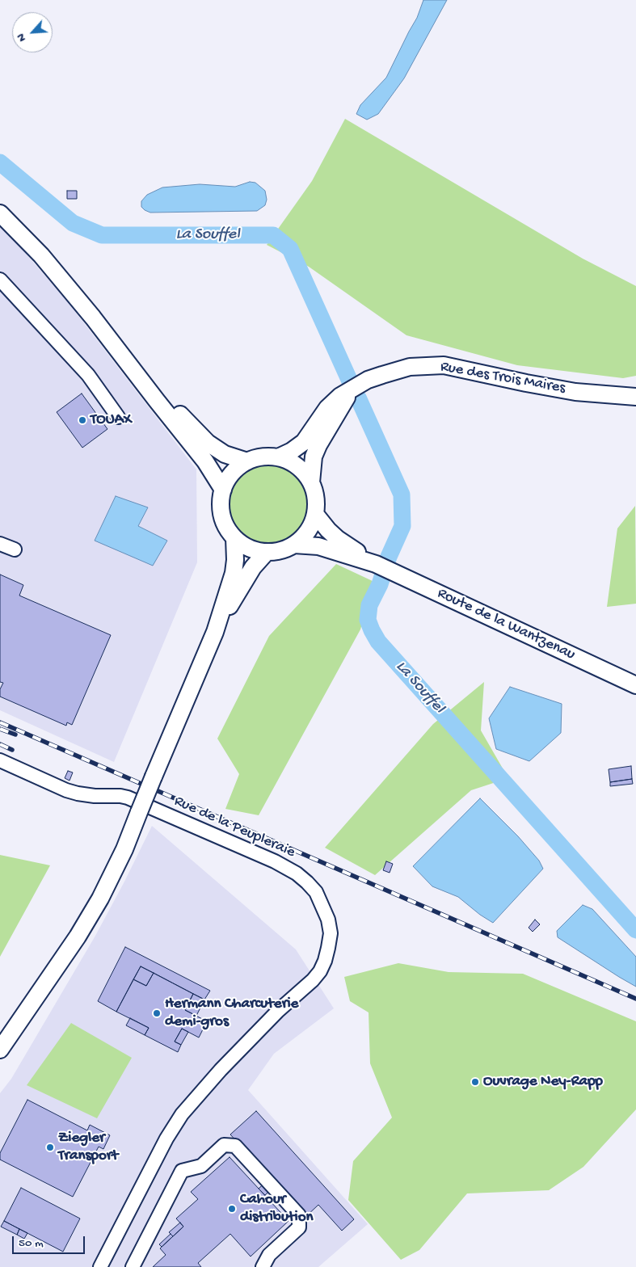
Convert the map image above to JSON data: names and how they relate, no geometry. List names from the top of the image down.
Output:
{
  "streets": {
    "main road": ["Rue des Trois Maires", "Route de la Wantzenau"],
    "street": ["Rue de la Peupleraie"]
  },
  "crossings": [
    ["Rue des Trois Maires", "Route de la Wantzenau"]
  ],
  "water": ["La Souffel"],
  "places": [
    "TOUAX",
    "Hermann Charcuterie demi-gros",
    "Ouvrage Ney-Rapp",
    "Ziegler Transport",
    "Cahour distribution"
  ],
  "scale_bar": "50 m",
  "north": "bottom left"
}
